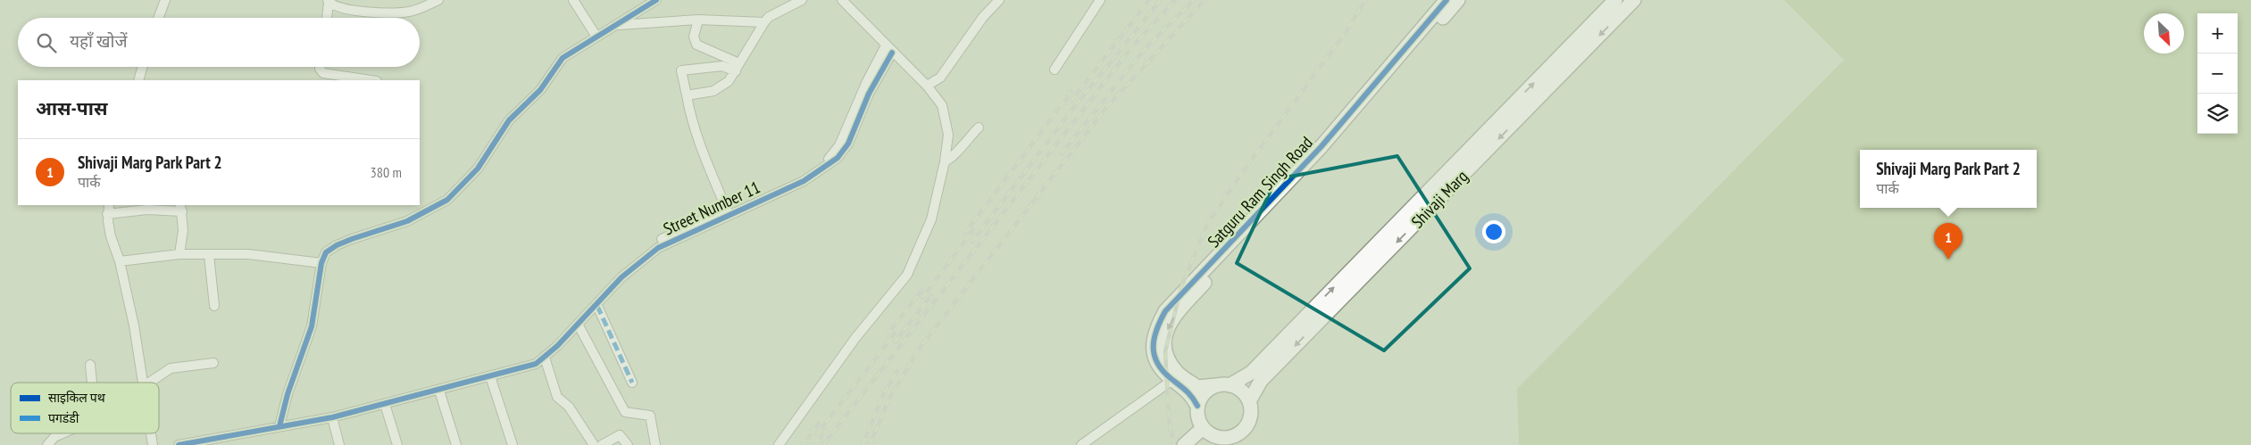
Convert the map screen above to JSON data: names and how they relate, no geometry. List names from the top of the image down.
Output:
{
  "streets": {
    "main road": ["Satguru Ram Singh Road", "Shivaji Marg"],
    "street": ["Street Number 11"]
  },
  "crossings": [
    ["Satguru Ram Singh Road", "Shivaji Marg"]
  ],
  "legend": ["साइकिल पथ", "पगडंडी"],
  "north": "bottom right",
  "page": {
    "map_buttons": ["+", "−"],
    "search": "यहाँ खोजें",
    "heading": "आस-पास",
    "list": [
      {
        "mark": "1",
        "name": "Shivaji Marg Park Part 2",
        "note": "पार्क",
        "value": "380 m"
      }
    ],
    "popup": ["Shivaji Marg Park Part 2", "पार्क"],
    "pins": "1"
  }
}
